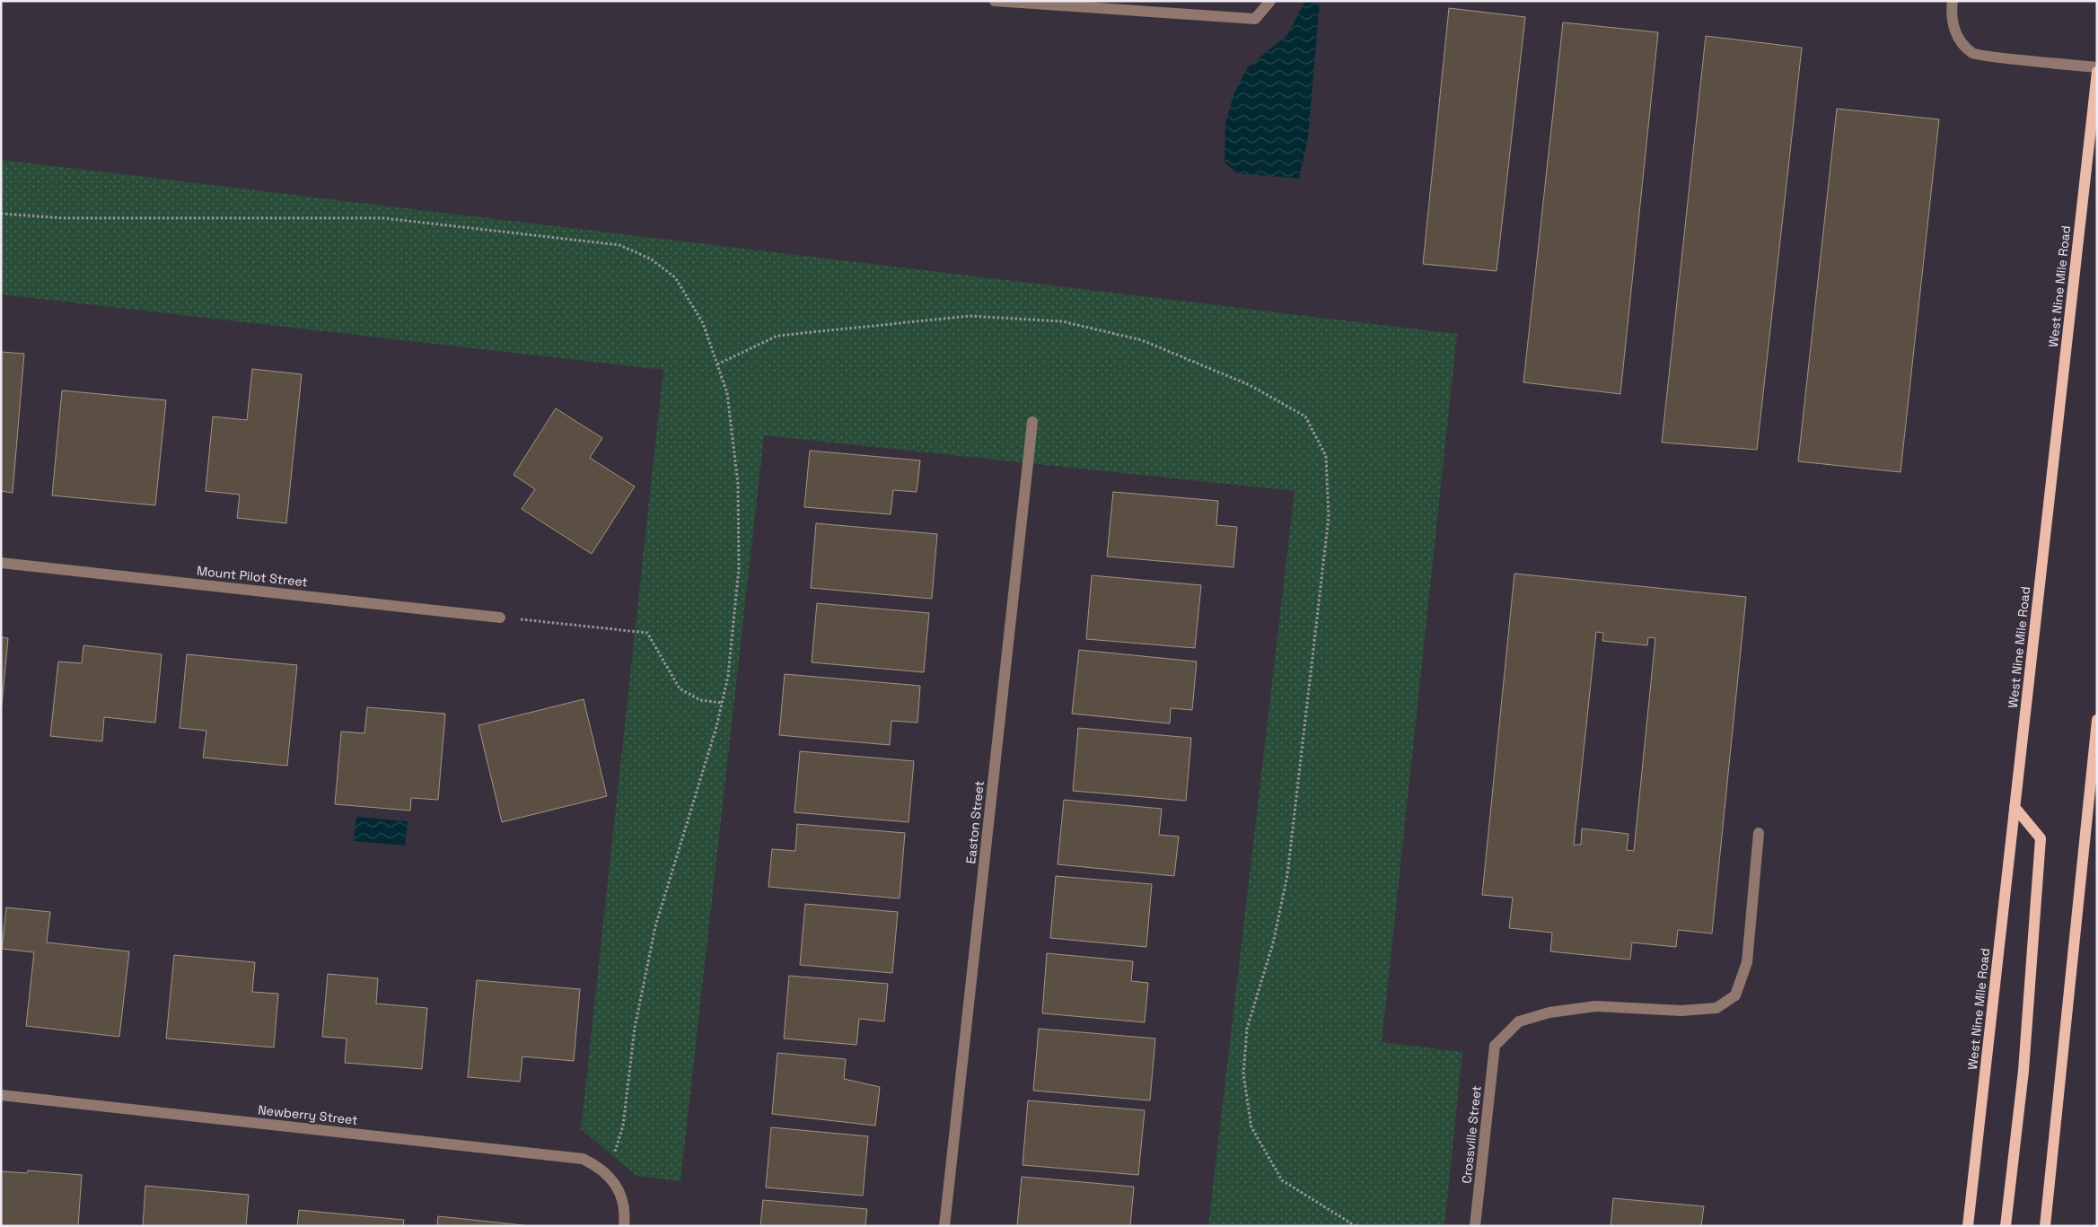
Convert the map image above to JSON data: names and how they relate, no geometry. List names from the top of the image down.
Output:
{
  "streets": {
    "main road": ["West Nine Mile Road"],
    "street": [
      "Mount Pilot Street",
      "Easton Street",
      "Newberry Street",
      "Crossville Street"
    ]
  }
}
